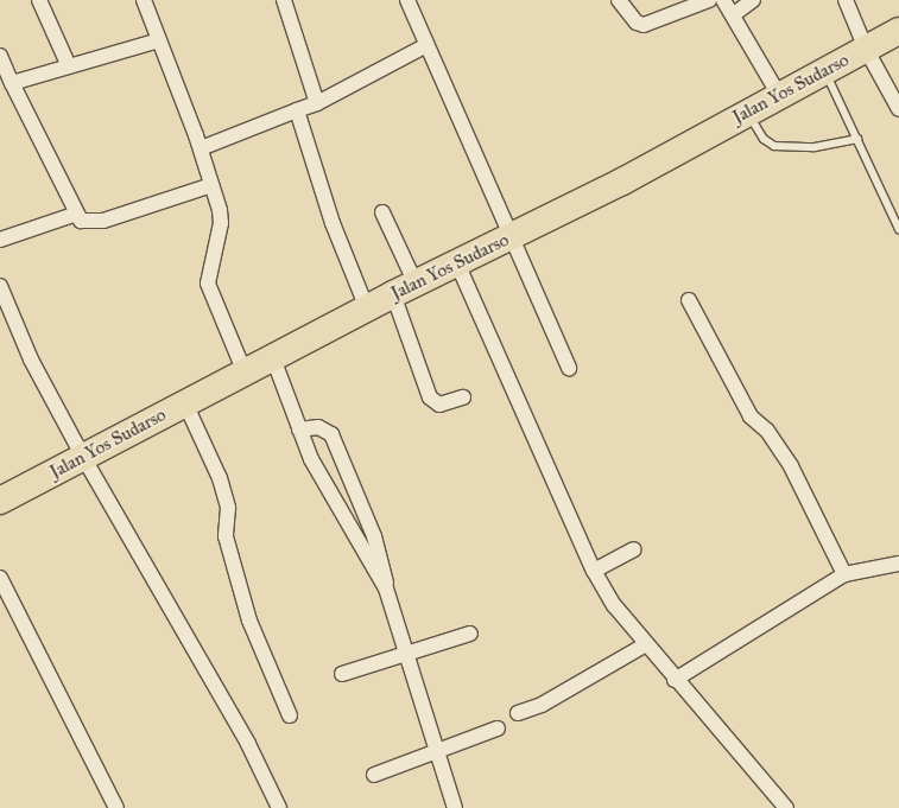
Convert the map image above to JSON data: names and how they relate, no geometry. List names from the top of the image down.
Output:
{
  "streets": {
    "highway": ["Jalan Yos Sudarso"]
  }
}
